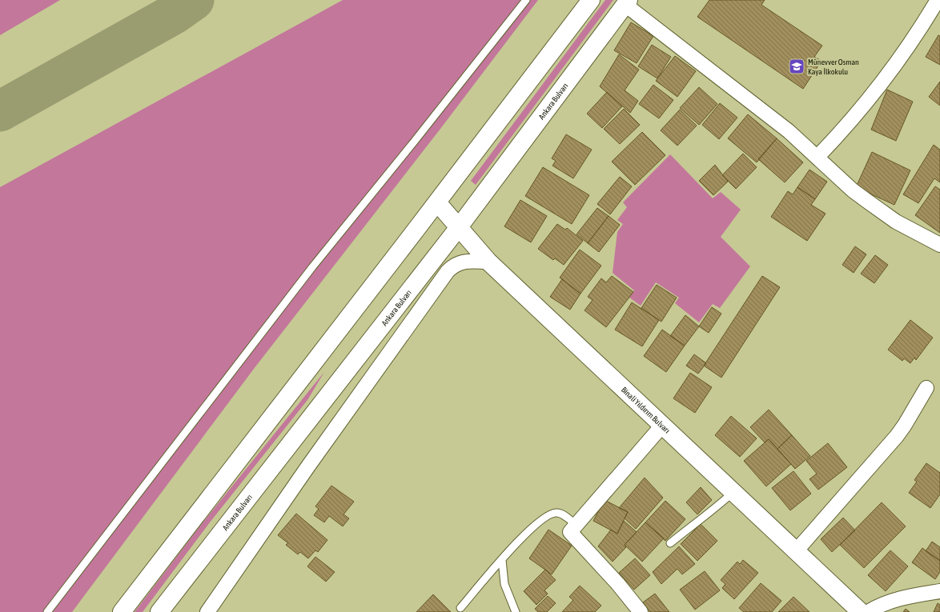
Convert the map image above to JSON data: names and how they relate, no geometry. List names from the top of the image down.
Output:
{
  "streets": {
    "main road": ["Ankara Bulvarı", "Binali Yıldırım Bulvarı"]
  },
  "crossings": [
    ["Ankara Bulvarı", "Binali Yıldırım Bulvarı"]
  ],
  "places": {
    "school or university": ["Münevver Osman Kaya İlkokulu"]
  }
}
